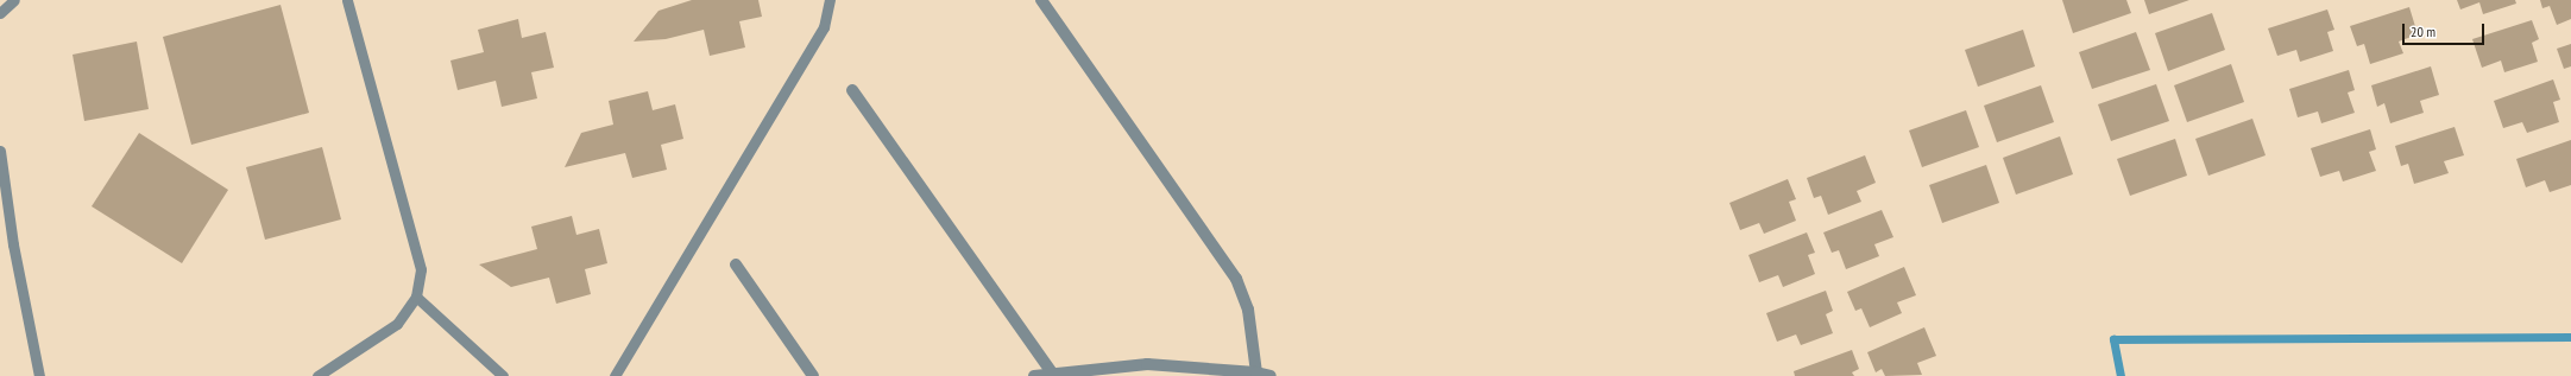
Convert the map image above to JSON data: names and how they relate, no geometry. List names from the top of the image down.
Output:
{
  "scale_bar": "20 m"
}
